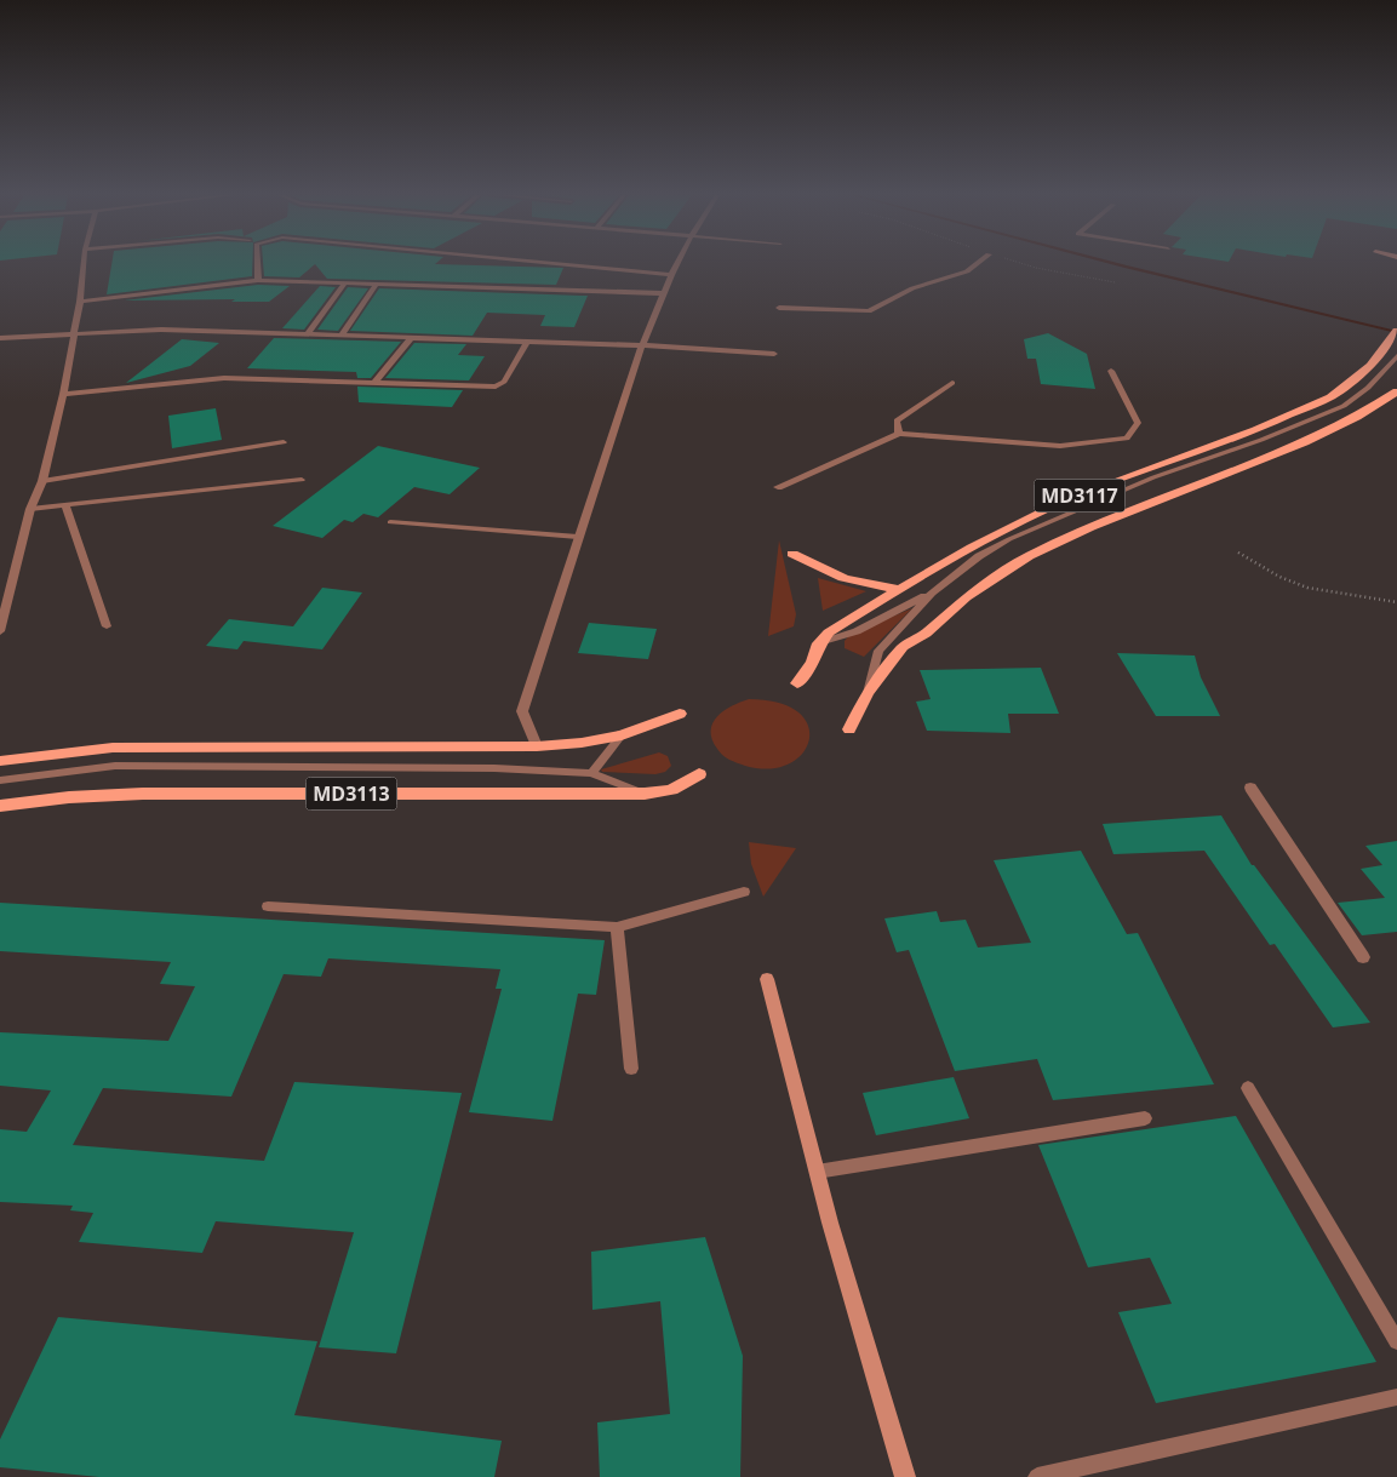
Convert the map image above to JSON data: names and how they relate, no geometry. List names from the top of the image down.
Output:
{
  "streets": {
    "main road": ["MD3117", "MD3113"]
  }
}
